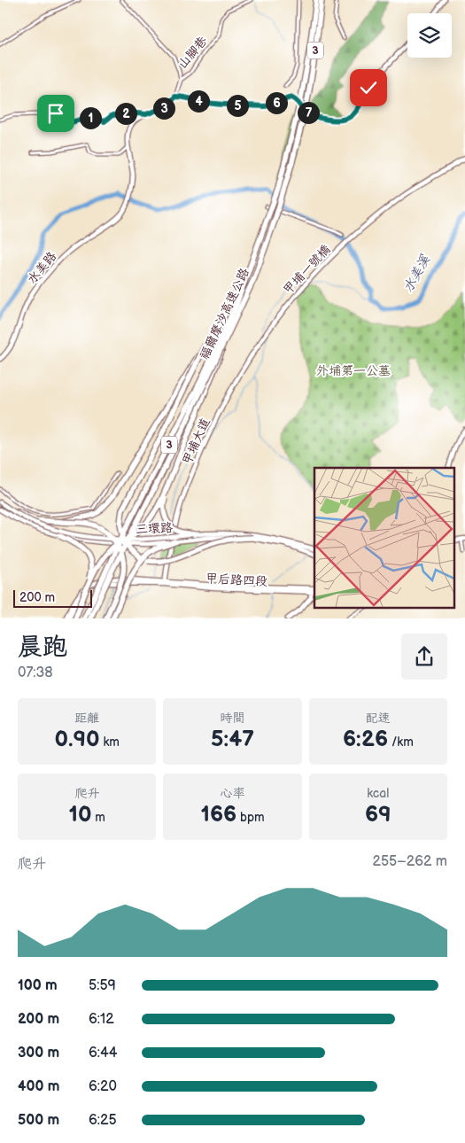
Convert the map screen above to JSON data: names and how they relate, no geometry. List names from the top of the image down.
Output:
{
  "streets": {
    "highway": ["3", "福爾摩沙高速公路"],
    "street": [
      "山腳巷",
      "水美路",
      "甲埔一號橋",
      "甲埔大道",
      "三環路",
      "甲后路四段"
    ]
  },
  "crossings": [
    ["甲埔一號橋", "甲埔大道"],
    ["甲埔大道", "甲后路四段"]
  ],
  "water": ["水美溪"],
  "parks": ["外埔第一公墓"],
  "scale_bar": "200 m",
  "page": {
    "pins": [
      "4",
      "6",
      "5",
      "3",
      "7",
      "2",
      "1"
    ],
    "scale": "200 m",
    "heading": ["晨跑", "07:38"],
    "stats": [
      ["距離", "0.90 km"],
      ["時間", "5:47"],
      ["配速", "6:26 /km"],
      ["爬升", "10 m"],
      ["心率", "166 bpm"],
      ["kcal", "69"]
    ],
    "chart": ["爬升", "255–262 m"],
    "list": [
      {
        "name": "100 m",
        "note": "5:59"
      },
      {
        "name": "200 m",
        "note": "6:12"
      },
      {
        "name": "300 m",
        "note": "6:44"
      },
      {
        "name": "400 m",
        "note": "6:20"
      },
      {
        "name": "500 m",
        "note": "6:25"
      }
    ]
  }
}
